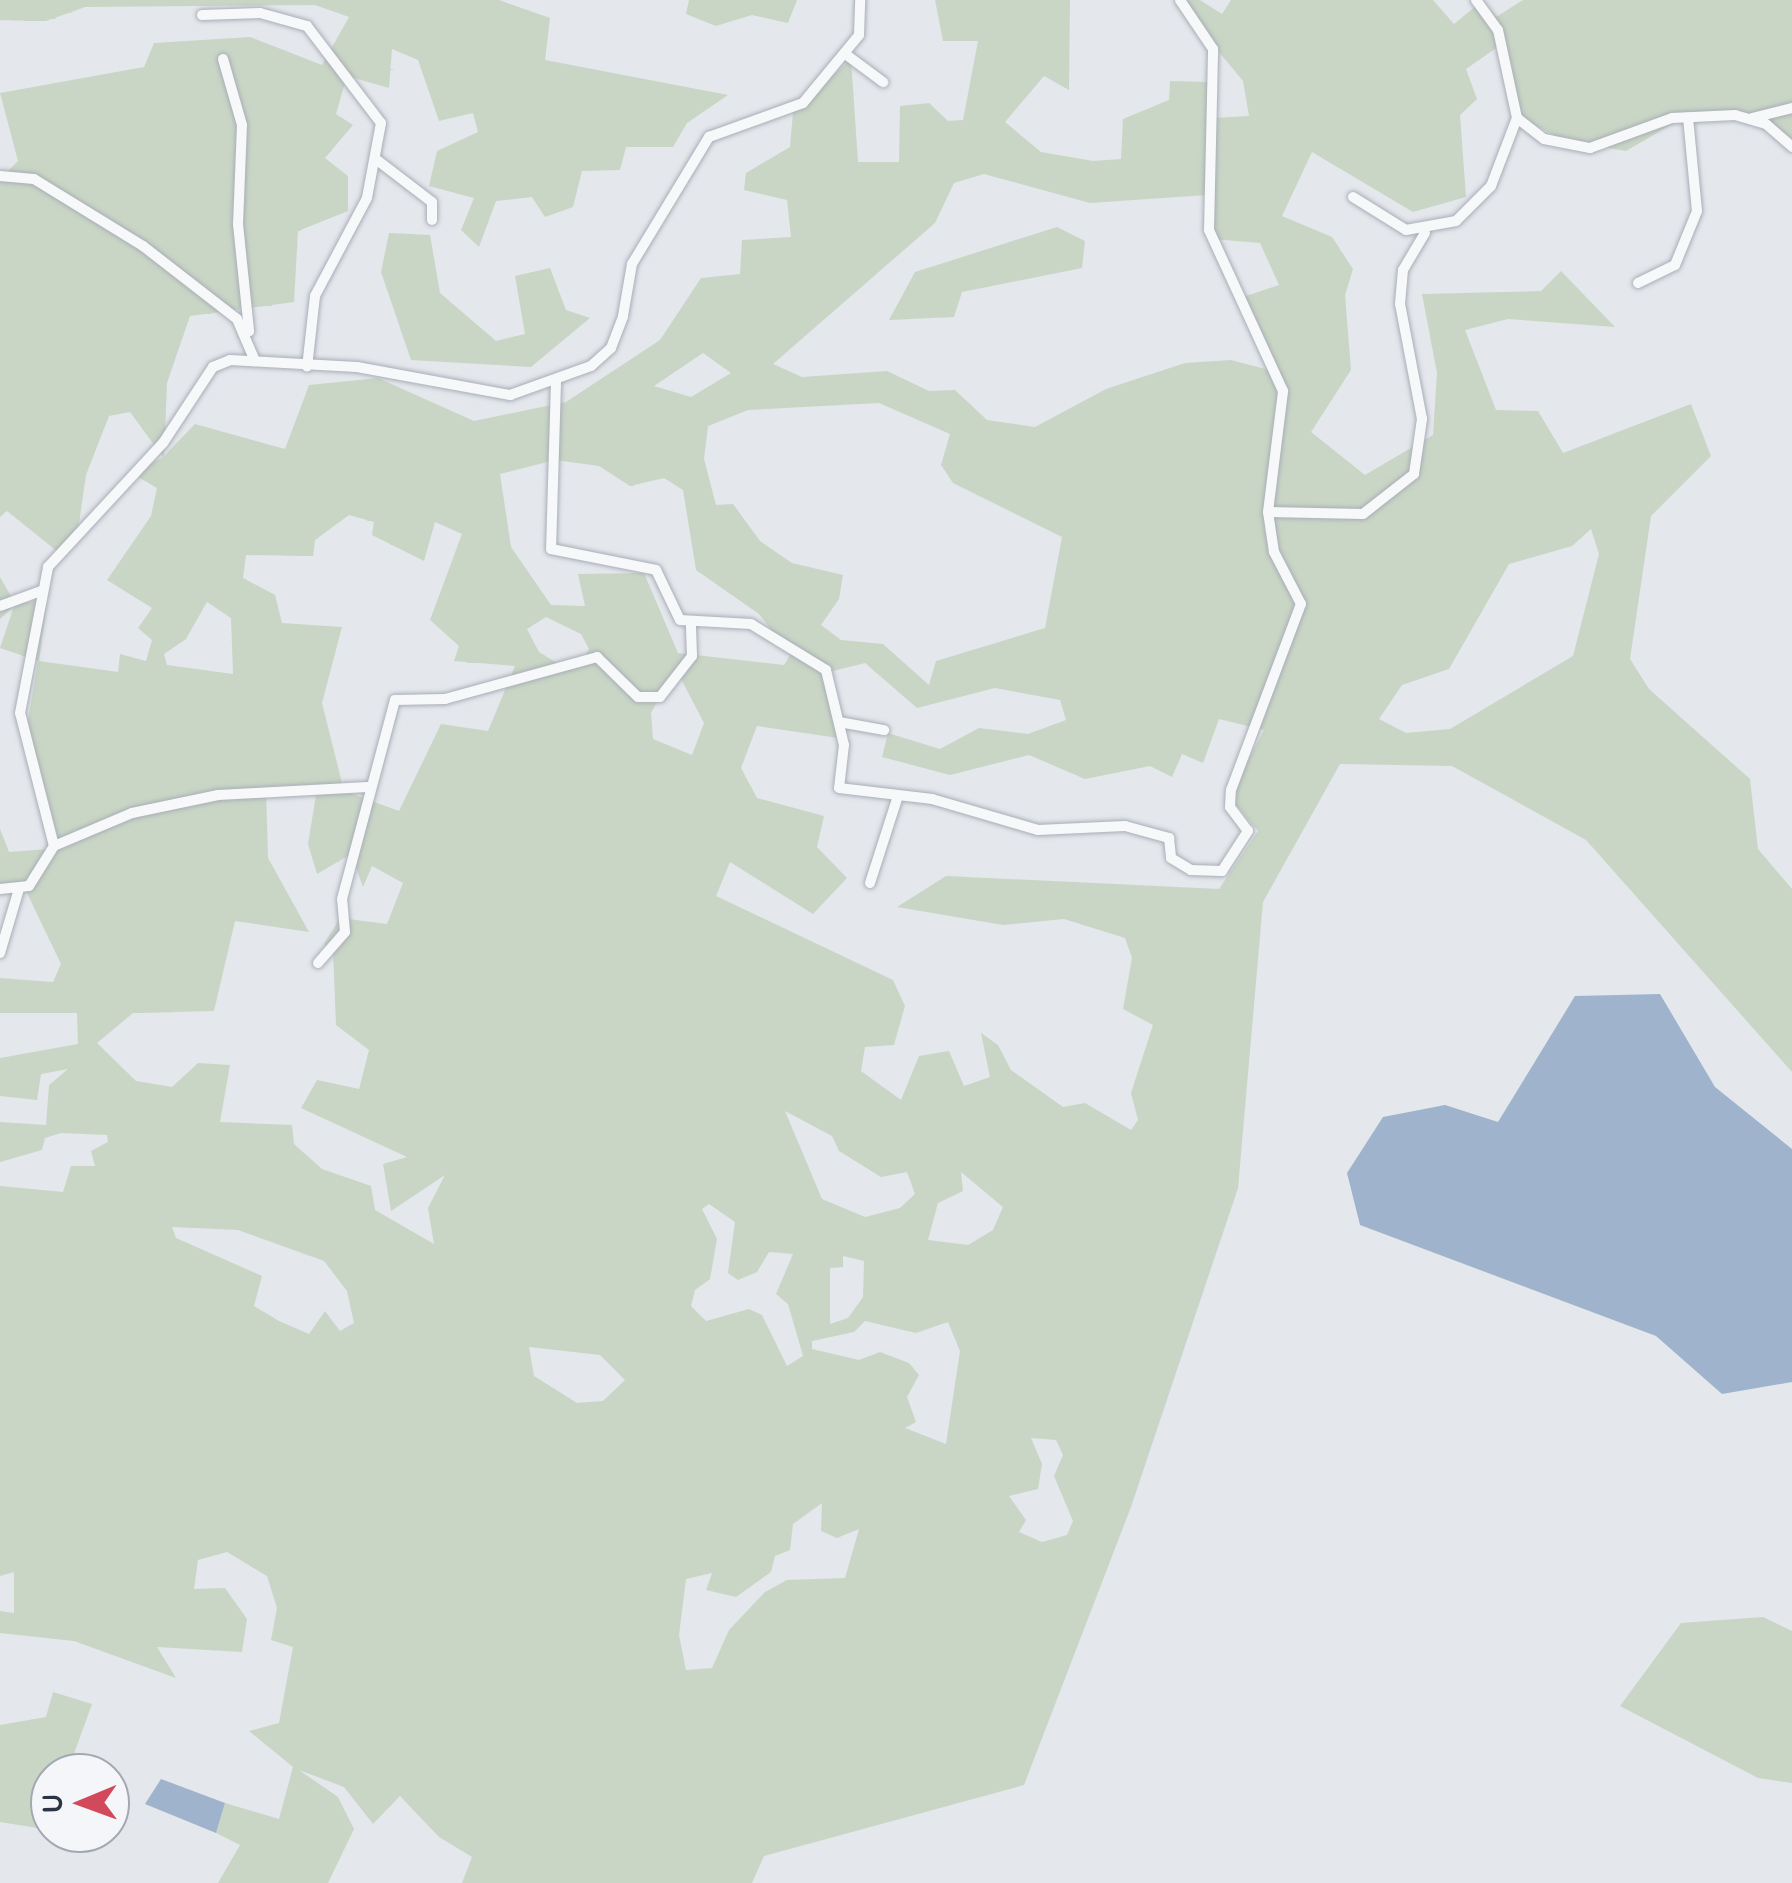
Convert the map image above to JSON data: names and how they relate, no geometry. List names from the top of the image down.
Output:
{
  "north": "left"
}
